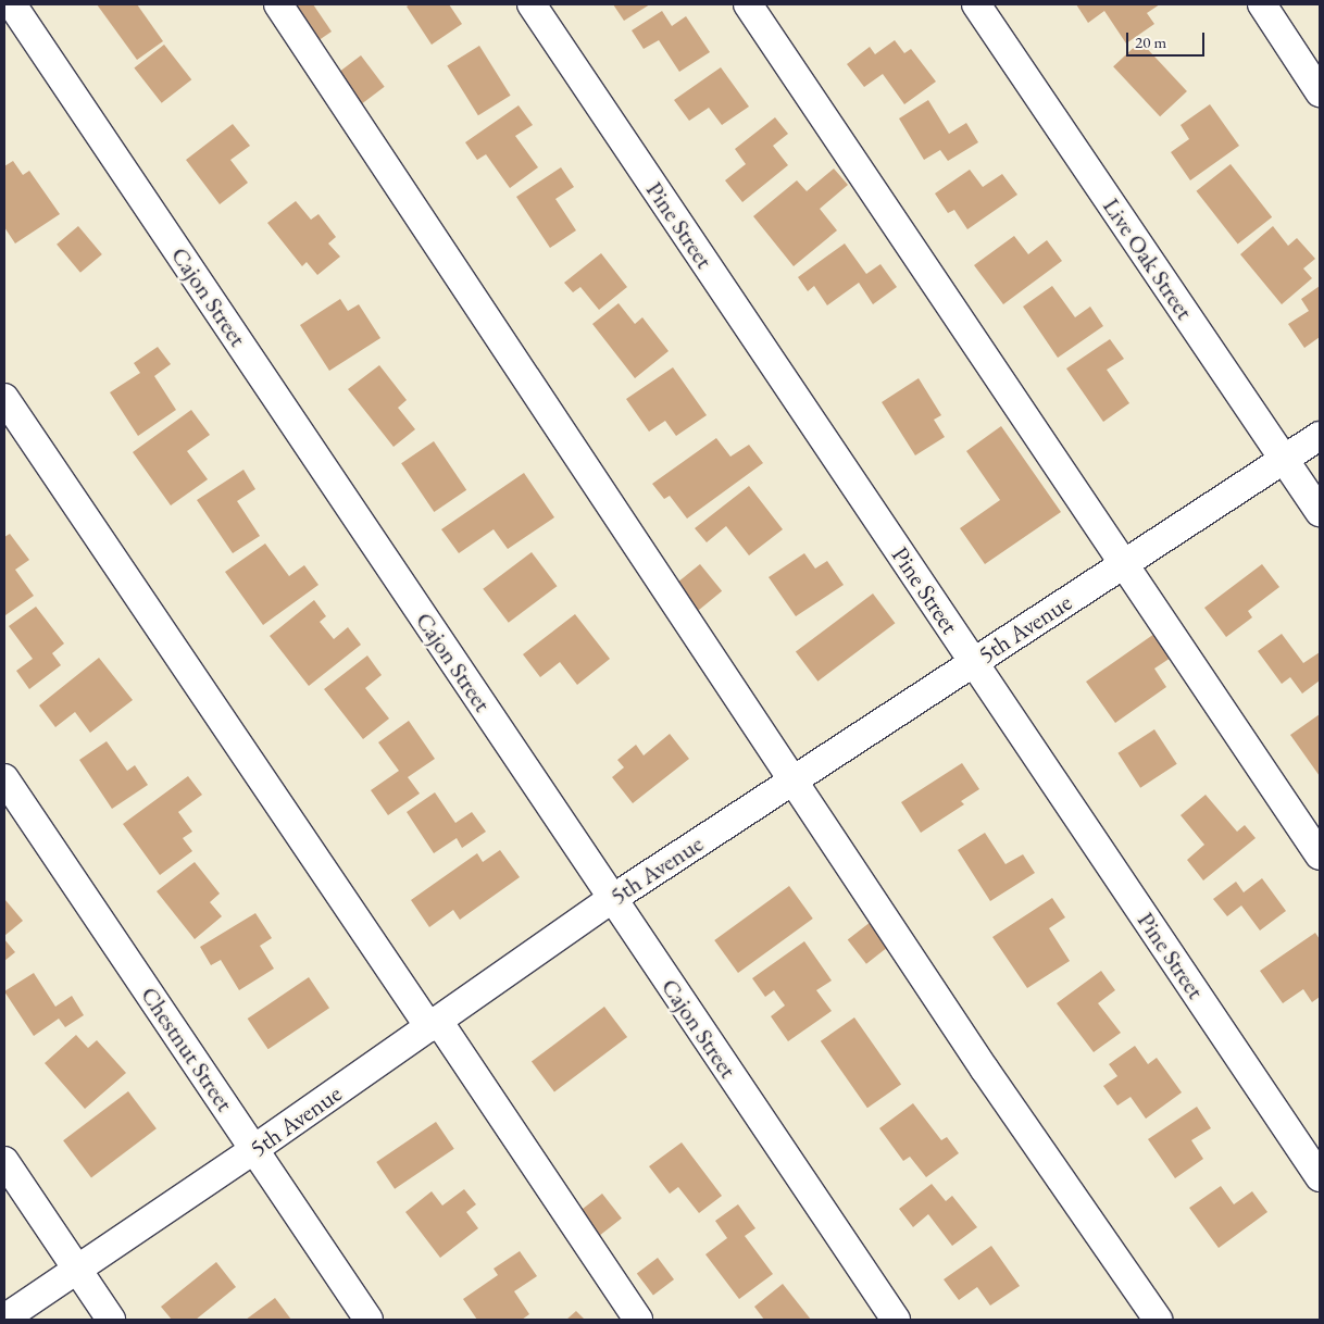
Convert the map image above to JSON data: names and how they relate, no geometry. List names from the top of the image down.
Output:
{
  "streets": {
    "street": [
      "Pine Street",
      "Live Oak Street",
      "Cajon Street",
      "5th Avenue",
      "Chestnut Street"
    ]
  },
  "crossings": [
    ["Pine Street", "5th Avenue"],
    ["Live Oak Street", "5th Avenue"],
    ["Cajon Street", "5th Avenue"],
    ["5th Avenue", "Chestnut Street"]
  ],
  "scale_bar": "20 m"
}
